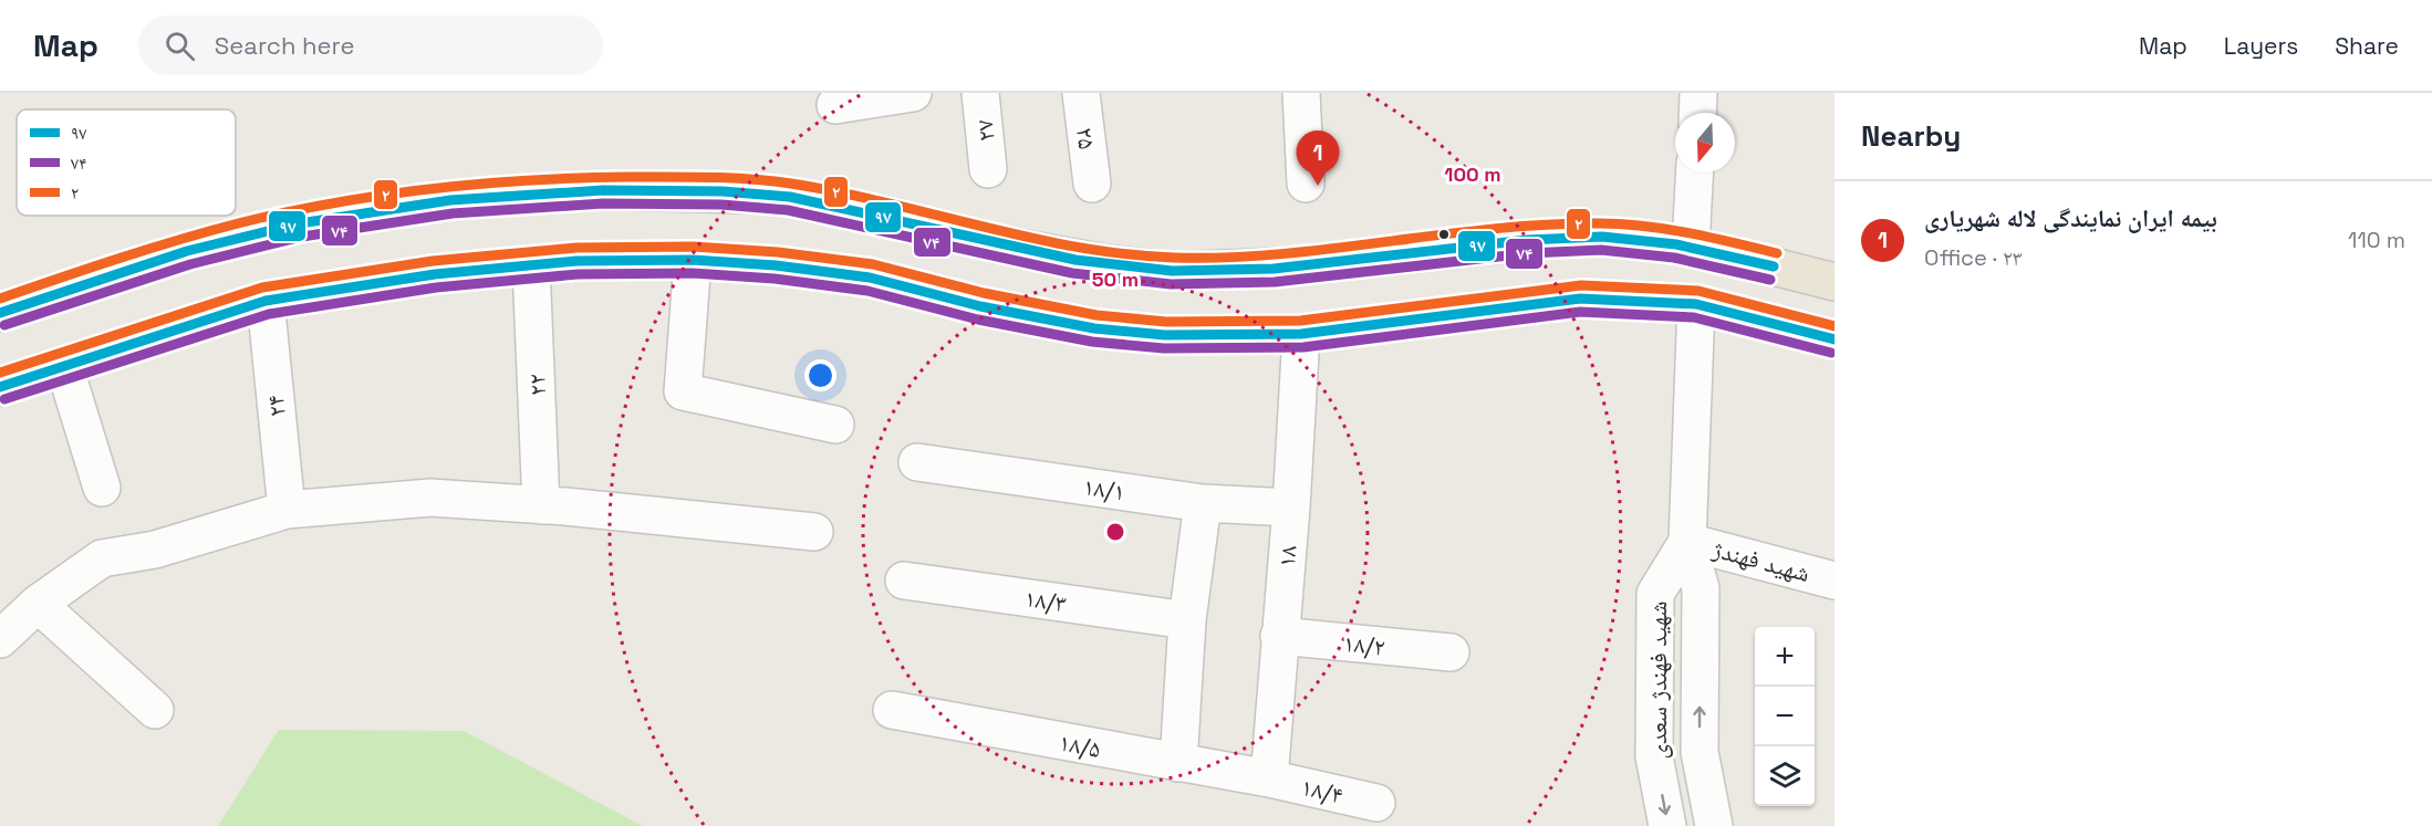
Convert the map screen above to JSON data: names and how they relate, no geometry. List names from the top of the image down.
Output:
{
  "streets": {
    "street": [
      "۲۷",
      "۲۵",
      "۲۲",
      "۲۴",
      "۱۸/۱",
      "۱۸",
      "شهید فهندژ",
      "۱۸/۳",
      "۱۸/۲",
      "شهید فهندژ سعدی",
      "۱۸/۵",
      "۱۸/۴"
    ]
  },
  "crossings": [
    ["۱۸/۱", "۱۸"],
    ["۱۸", "۱۸/۲"],
    ["۱۸", "۱۸/۵"],
    ["۱۸", "۱۸/۴"],
    ["شهید فهندژ", "شهید فهندژ سعدی"],
    ["۱۸/۵", "۱۸/۴"]
  ],
  "lines": ["transit line ۲", "transit line ۹۷", "transit line ۷۴"],
  "legend": ["۹۷", "۷۴", "۲"],
  "north": "bottom",
  "page": {
    "header": "Map",
    "search": "Search here",
    "nav": ["Map", "Layers", "Share"],
    "heading": "Nearby",
    "pins": "1",
    "list": [
      {
        "mark": "1",
        "name": "بیمه ایران نمایندگی لاله شهریاری",
        "note": "Office · ۲۳",
        "value": "110 m"
      }
    ],
    "map_buttons": ["+", "−"]
  },
  "rings": ["100 m", "50 m"]
}
